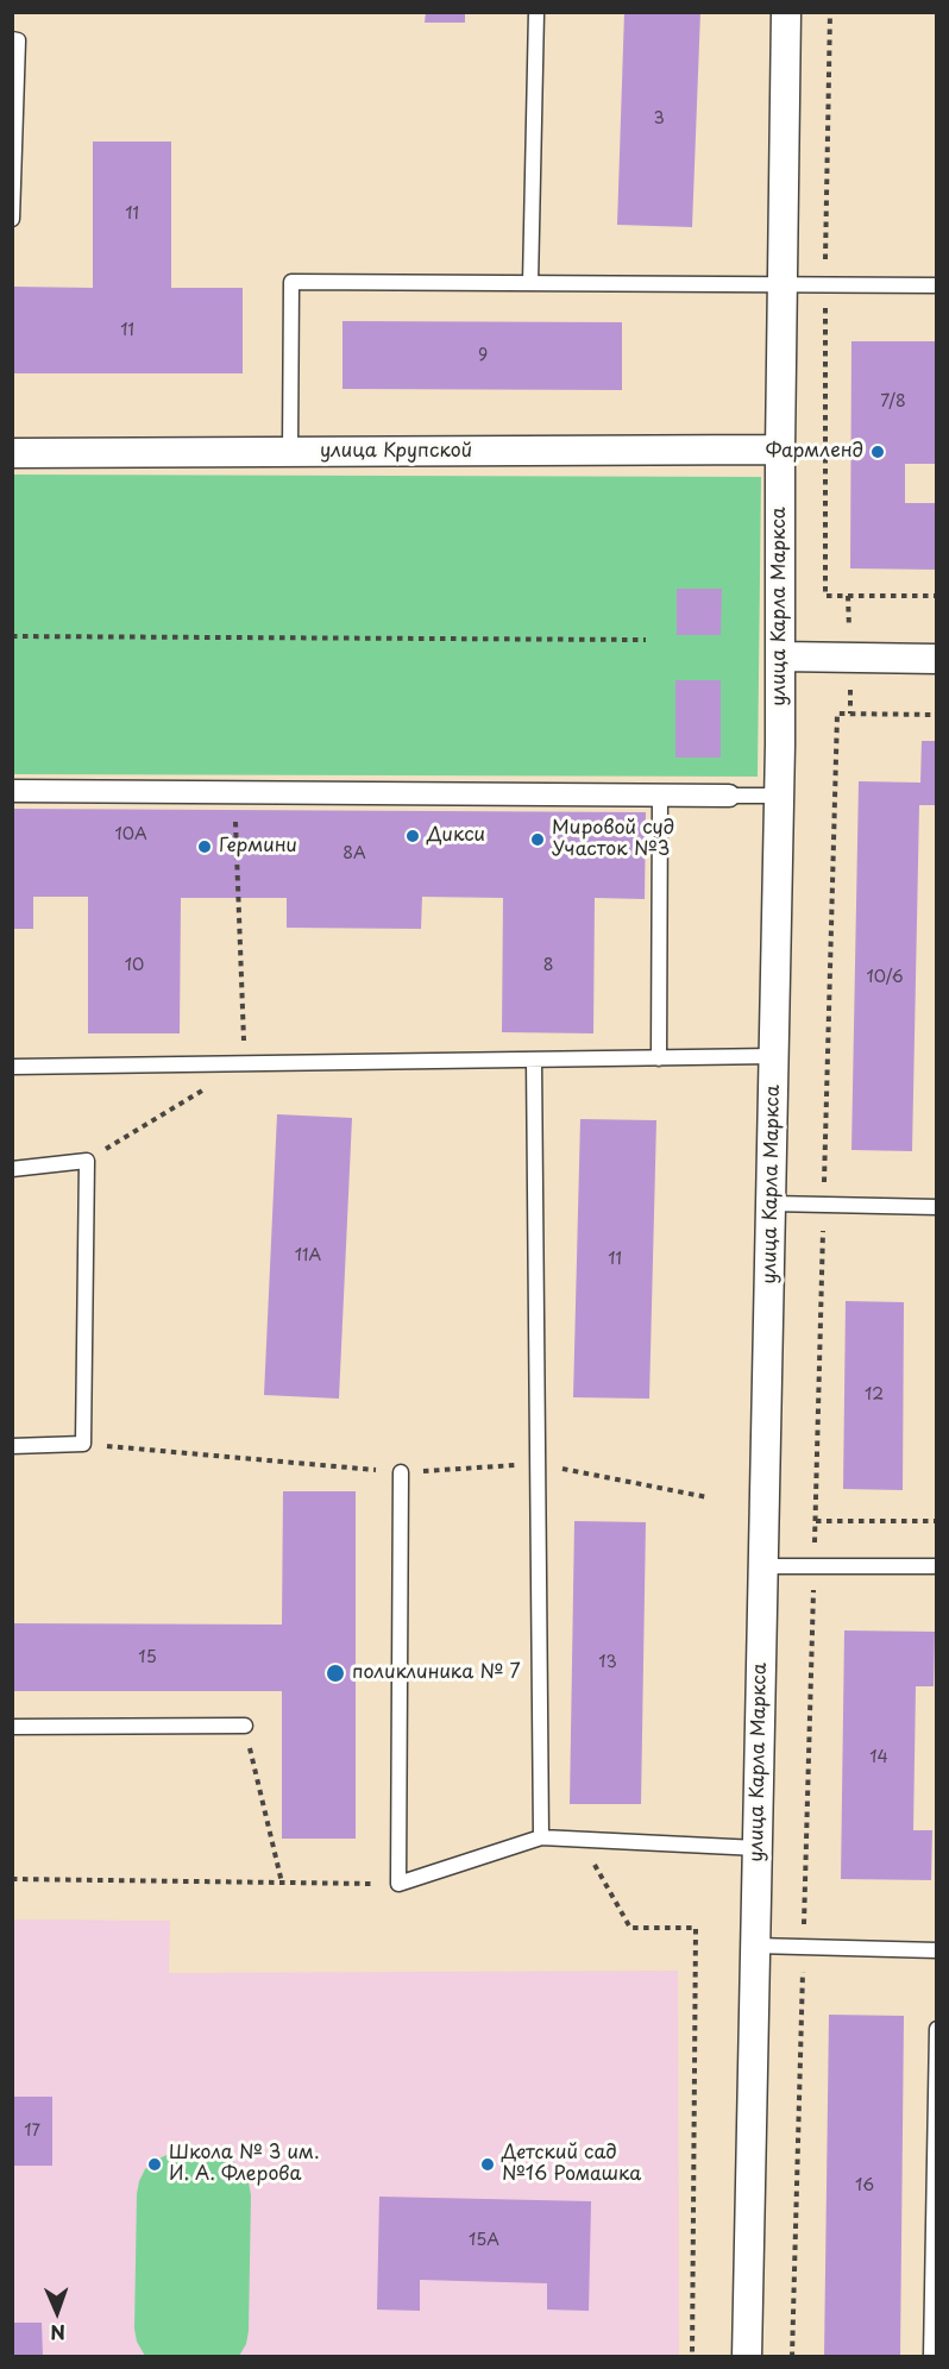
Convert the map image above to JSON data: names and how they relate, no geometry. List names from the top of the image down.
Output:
{
  "streets": {
    "street": ["улица Крупской", "улица Карла Маркса"]
  },
  "crossings": [
    ["улица Крупской", "улица Карла Маркса"]
  ],
  "places": [
    "Фармленд",
    "Дикси",
    "Мировой суд Участок №3",
    "Гермини",
    "поликлиника № 7",
    "Школа № 3 им. И. А. Флерова",
    "Детский сад №16 Ромашка"
  ],
  "house_numbers": [
    "3",
    "11",
    "11",
    "9",
    "7/8",
    "10А",
    "8А",
    "10",
    "8",
    "10/6",
    "11А",
    "11",
    "12",
    "15",
    "13",
    "14",
    "17",
    "16",
    "15А"
  ],
  "north": "bottom"
}
